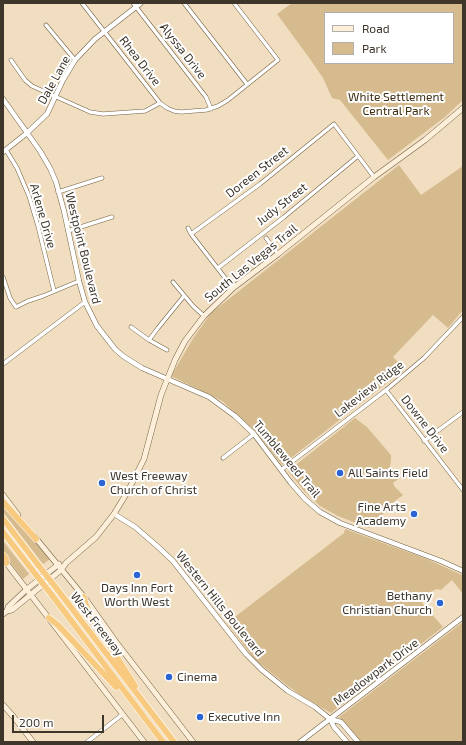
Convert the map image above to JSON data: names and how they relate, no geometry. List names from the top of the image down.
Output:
{
  "streets": {
    "highway": ["West Freeway"],
    "main road": ["South Las Vegas Trail"],
    "street": [
      "Alyssa Drive",
      "Rhea Drive",
      "Dale Lane",
      "Doreen Street",
      "Judy Street",
      "Arlene Drive",
      "Westpoint Boulevard",
      "Lakeview Ridge",
      "Downe Drive",
      "Tumbleweed Trail",
      "Western Hills Boulevard",
      "Meadowpark Drive"
    ]
  },
  "crossings": [
    ["Alyssa Drive", "Dale Lane"],
    ["Rhea Drive", "Dale Lane"],
    ["Dale Lane", "Arlene Drive"],
    ["Dale Lane", "Westpoint Boulevard"],
    ["Doreen Street", "Judy Street"],
    ["Westpoint Boulevard", "South Las Vegas Trail"],
    ["Westpoint Boulevard", "Tumbleweed Trail"],
    ["South Las Vegas Trail", "Tumbleweed Trail"],
    ["South Las Vegas Trail", "Western Hills Boulevard"],
    ["South Las Vegas Trail", "West Freeway"],
    ["Lakeview Ridge", "Downe Drive"],
    ["Lakeview Ridge", "Tumbleweed Trail"],
    ["Western Hills Boulevard", "Meadowpark Drive"]
  ],
  "parks": ["White Settlement Central Park"],
  "places": [
    "All Saints Field",
    "West Freeway Church of Christ",
    "Fine Arts Academy",
    "Days Inn Fort Worth West",
    "Bethany Christian Church",
    "Cinema",
    "Executive Inn"
  ],
  "legend": ["Road", "Park"],
  "scale_bar": "200 m"
}
